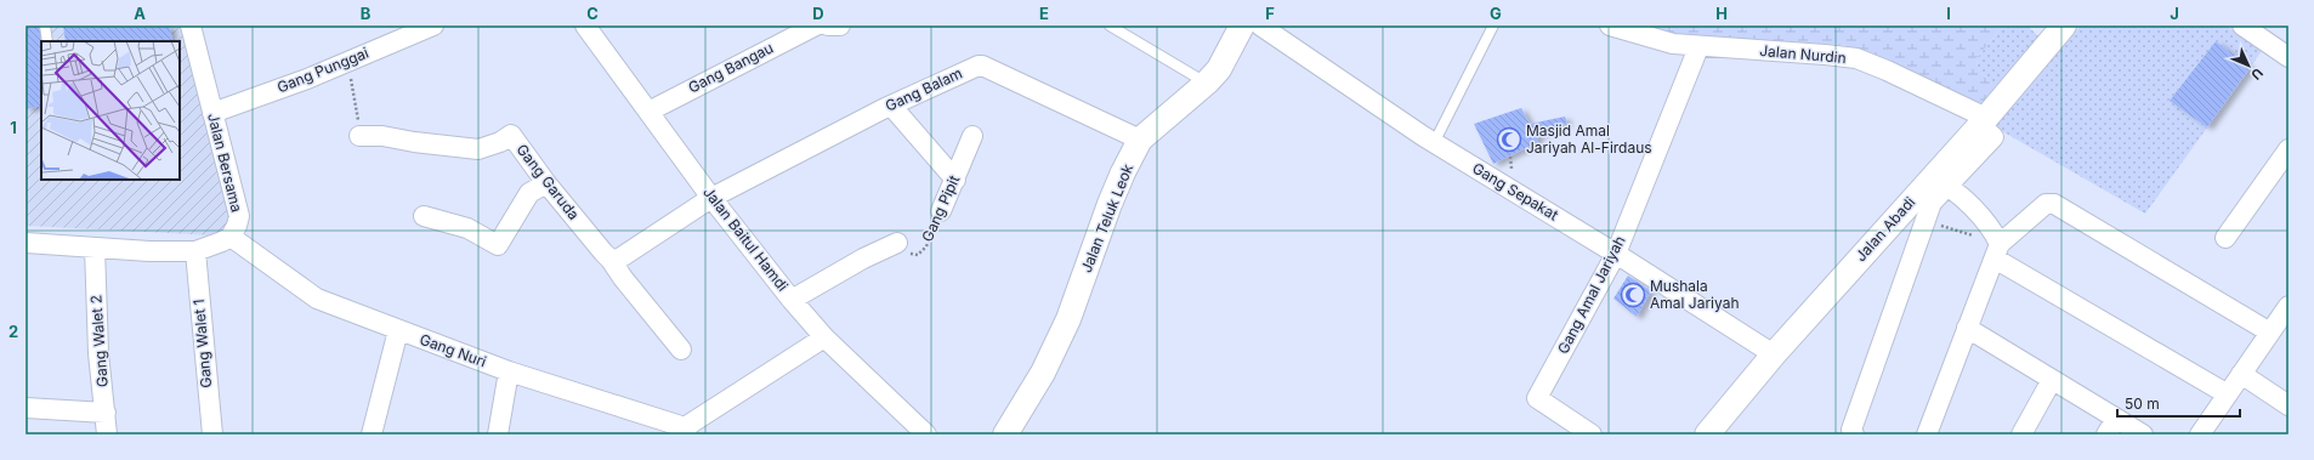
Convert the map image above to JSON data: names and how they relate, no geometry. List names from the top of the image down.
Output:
{
  "streets": {
    "street": [
      "Jalan Nurdin",
      "Gang Bangau",
      "Gang Punggai",
      "Gang Balam",
      "Jalan Bersama",
      "Gang Garuda",
      "Gang Sepakat",
      "Gang Pipit",
      "Jalan Teluk Leok",
      "Jalan Abadi",
      "Jalan Baitul Hamdi",
      "Gang Amal Jariyah",
      "Gang Walet 2",
      "Gang Walet 1",
      "Gang Nuri"
    ]
  },
  "crossings": [
    ["Jalan Nurdin", "Jalan Abadi"],
    ["Jalan Nurdin", "Gang Amal Jariyah"],
    ["Gang Bangau", "Jalan Baitul Hamdi"],
    ["Gang Punggai", "Jalan Bersama"],
    ["Gang Balam", "Jalan Teluk Leok"],
    ["Gang Balam", "Jalan Baitul Hamdi"],
    ["Jalan Bersama", "Gang Nuri"],
    ["Gang Sepakat", "Jalan Teluk Leok"],
    ["Gang Sepakat", "Jalan Abadi"],
    ["Gang Sepakat", "Gang Amal Jariyah"]
  ],
  "places": {
    "mosque": ["Masjid Amal Jariyah Al-Firdaus", "Mushala Amal Jariyah"]
  },
  "scale_bar": "50 m",
  "north": "bottom right",
  "grid": {
    "columns": [
      "A",
      "B",
      "C",
      "D",
      "E",
      "F",
      "G",
      "H",
      "I",
      "J"
    ],
    "rows": ["1", "2"]
  }
}
